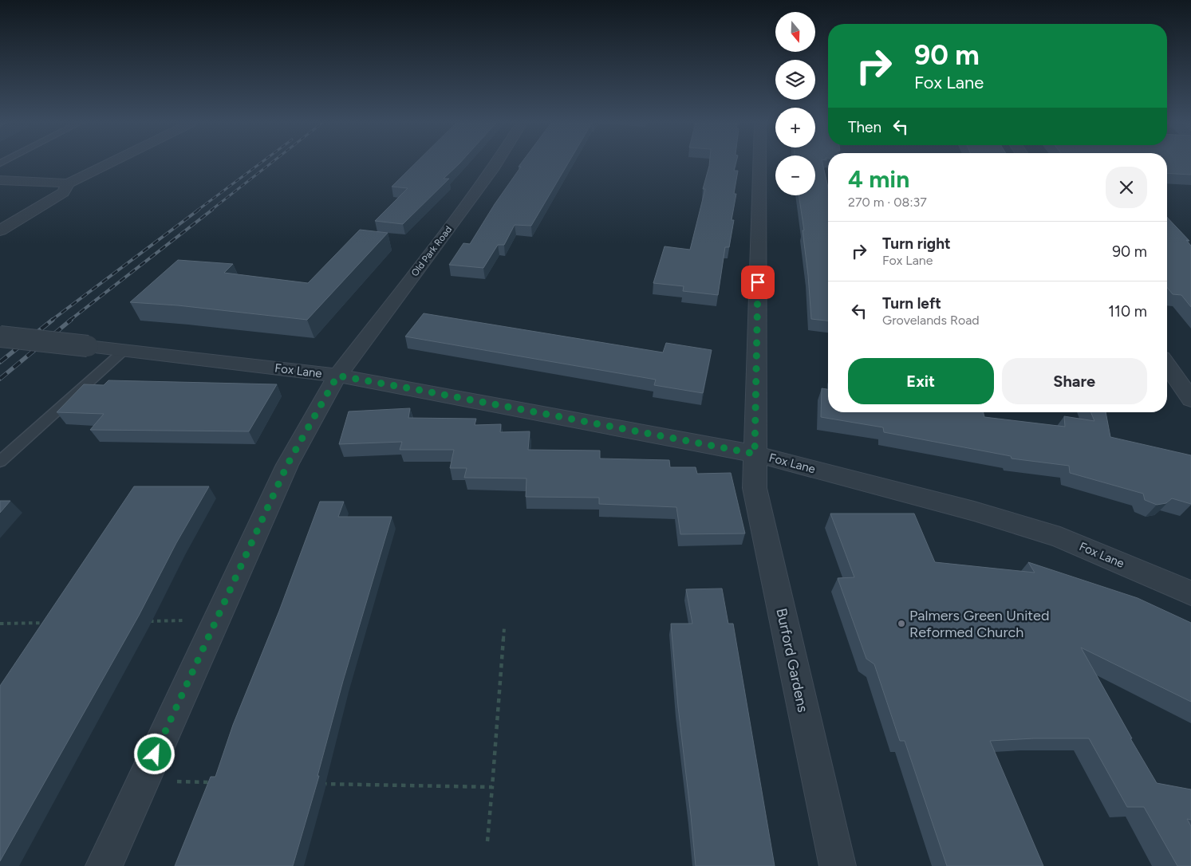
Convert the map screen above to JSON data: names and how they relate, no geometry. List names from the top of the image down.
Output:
{
  "streets": {
    "street": ["Old Park Road", "Fox Lane", "Burford Gardens"]
  },
  "crossings": [
    ["Old Park Road", "Fox Lane"],
    ["Fox Lane", "Burford Gardens"]
  ],
  "places": ["Palmers Green United Reformed Church"],
  "north": "bottom",
  "page": {
    "map_buttons": ["+", "−"],
    "turn": ["90 m", "Fox Lane"],
    "then": "Then",
    "heading": ["4 min", "270 m · 08:37"],
    "list": [
      {
        "name": "Turn right",
        "note": "Fox Lane",
        "value": "90 m"
      },
      {
        "name": "Turn left",
        "note": "Grovelands Road",
        "value": "110 m"
      }
    ],
    "buttons": ["Exit", "Share"]
  }
}
